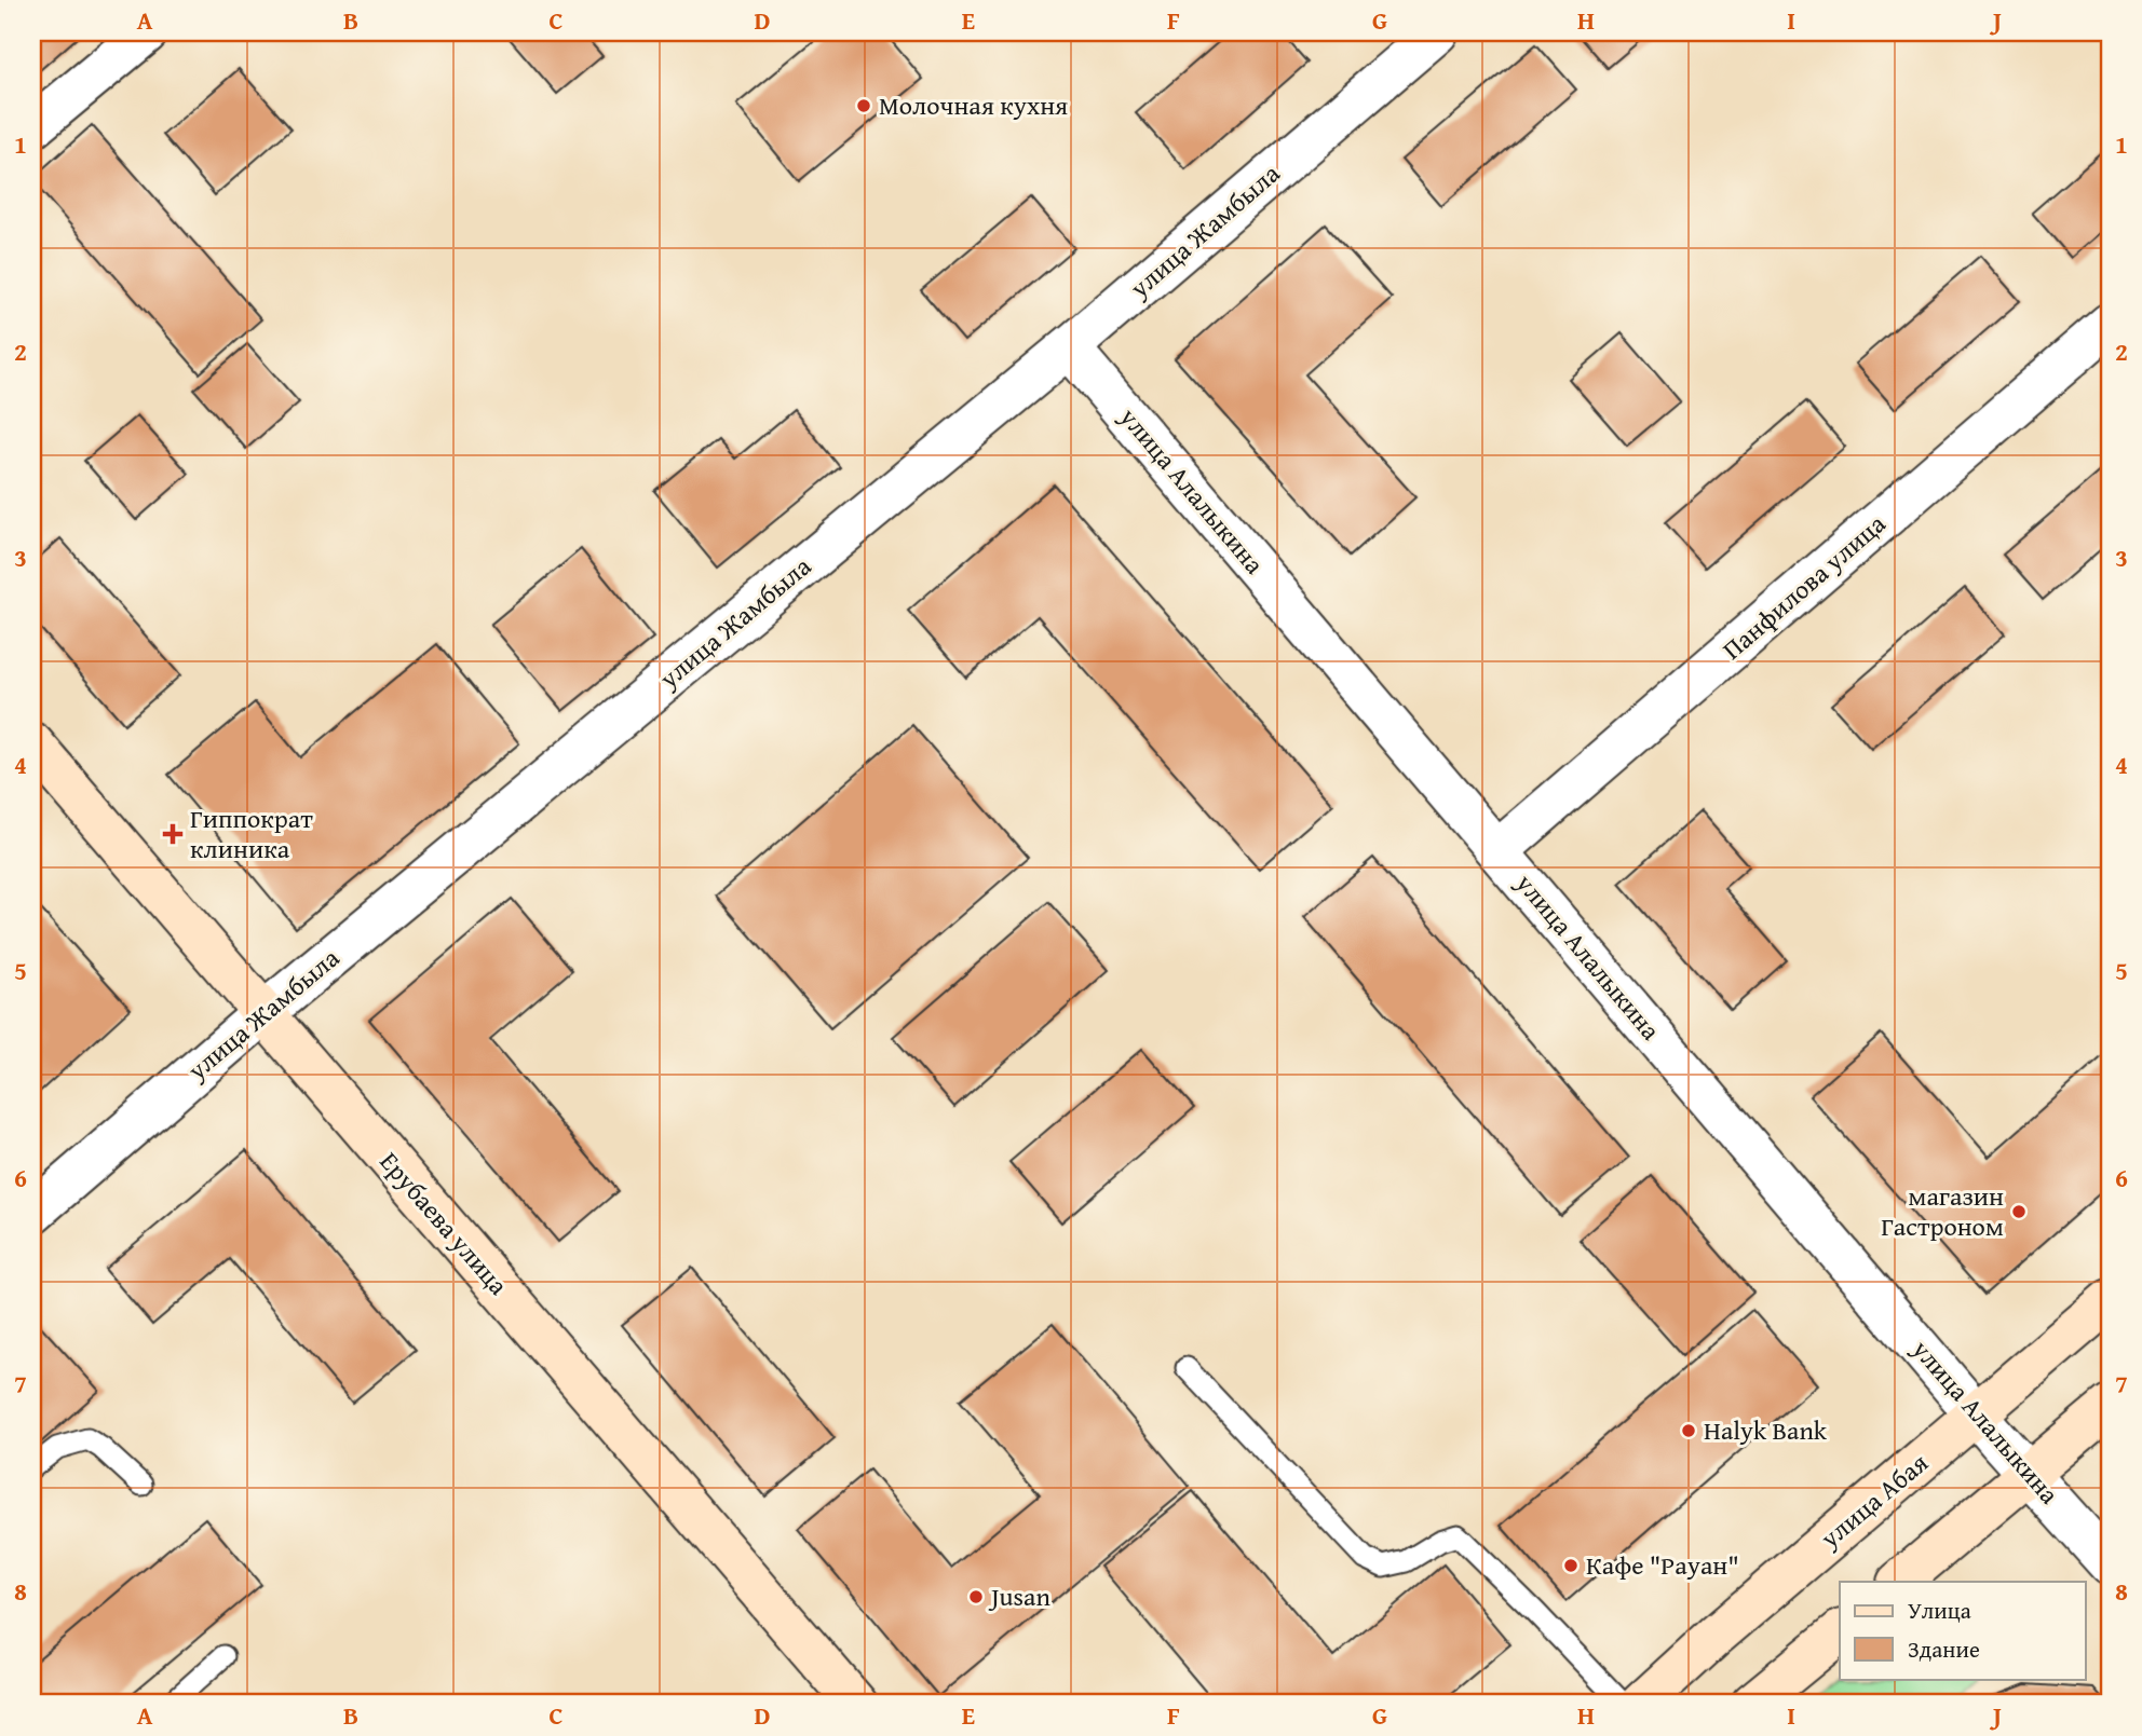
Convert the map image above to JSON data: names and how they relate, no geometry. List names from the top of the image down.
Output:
{
  "streets": {
    "main road": ["Ерубаева улица", "улица Абая"],
    "street": ["улица Жамбыла", "улица Алалыкина", "Панфилова улица"]
  },
  "crossings": [
    ["улица Жамбыла", "улица Алалыкина"],
    ["улица Жамбыла", "Ерубаева улица"],
    ["улица Алалыкина", "Панфилова улица"],
    ["улица Алалыкина", "улица Абая"]
  ],
  "places": {
    "other": [
      "Молочная кухня",
      "магазин Гастроном",
      "Halyk Bank",
      "Кафе \"Рауан\"",
      "Jusan"
    ],
    "health": ["Гиппократ клиника"]
  },
  "legend": ["Улица", "Здание"],
  "grid": {
    "columns": [
      "A",
      "B",
      "C",
      "D",
      "E",
      "F",
      "G",
      "H",
      "I",
      "J"
    ],
    "rows": [
      "1",
      "2",
      "3",
      "4",
      "5",
      "6",
      "7",
      "8"
    ]
  }
}
